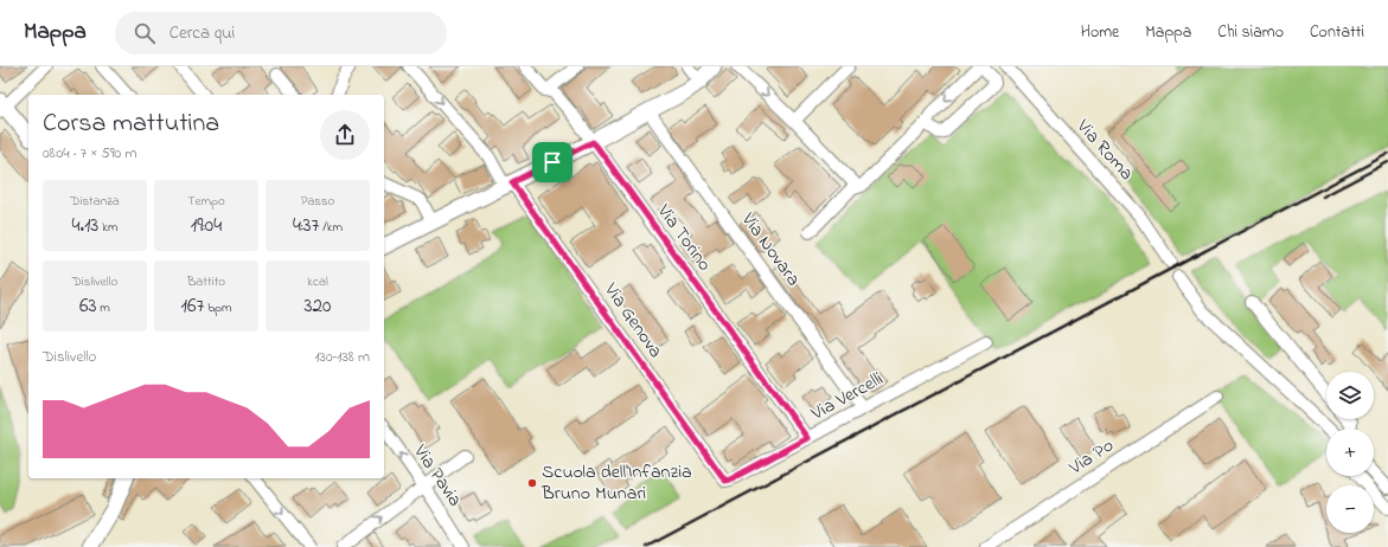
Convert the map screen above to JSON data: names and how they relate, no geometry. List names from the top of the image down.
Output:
{
  "streets": {
    "street": [
      "Via Roma",
      "Via Torino",
      "Via Novara",
      "Via Genova",
      "Via Vercelli",
      "Via Po",
      "Via Pavia"
    ]
  },
  "crossings": [
    ["Via Torino", "Via Vercelli"],
    ["Via Novara", "Via Vercelli"],
    ["Via Genova", "Via Vercelli"]
  ],
  "one_way": ["Via Pavia"],
  "places": ["Scuola dell'Infanzia Bruno Munari"],
  "page": {
    "header": "Mappa",
    "search": "Cerca qui",
    "nav": [
      "Home",
      "Mappa",
      "Chi siamo",
      "Contatti"
    ],
    "heading": ["Corsa mattutina", "08:04 · 7 × 590 m"],
    "stats": [
      ["Distanza", "4.13 km"],
      ["Tempo", "19:04"],
      ["Passo", "4:37 /km"],
      ["Dislivello", "63 m"],
      ["Battito", "167 bpm"],
      ["kcal", "320"]
    ],
    "chart": ["Dislivello", "130–138 m"],
    "map_buttons": ["+", "−"]
  }
}
